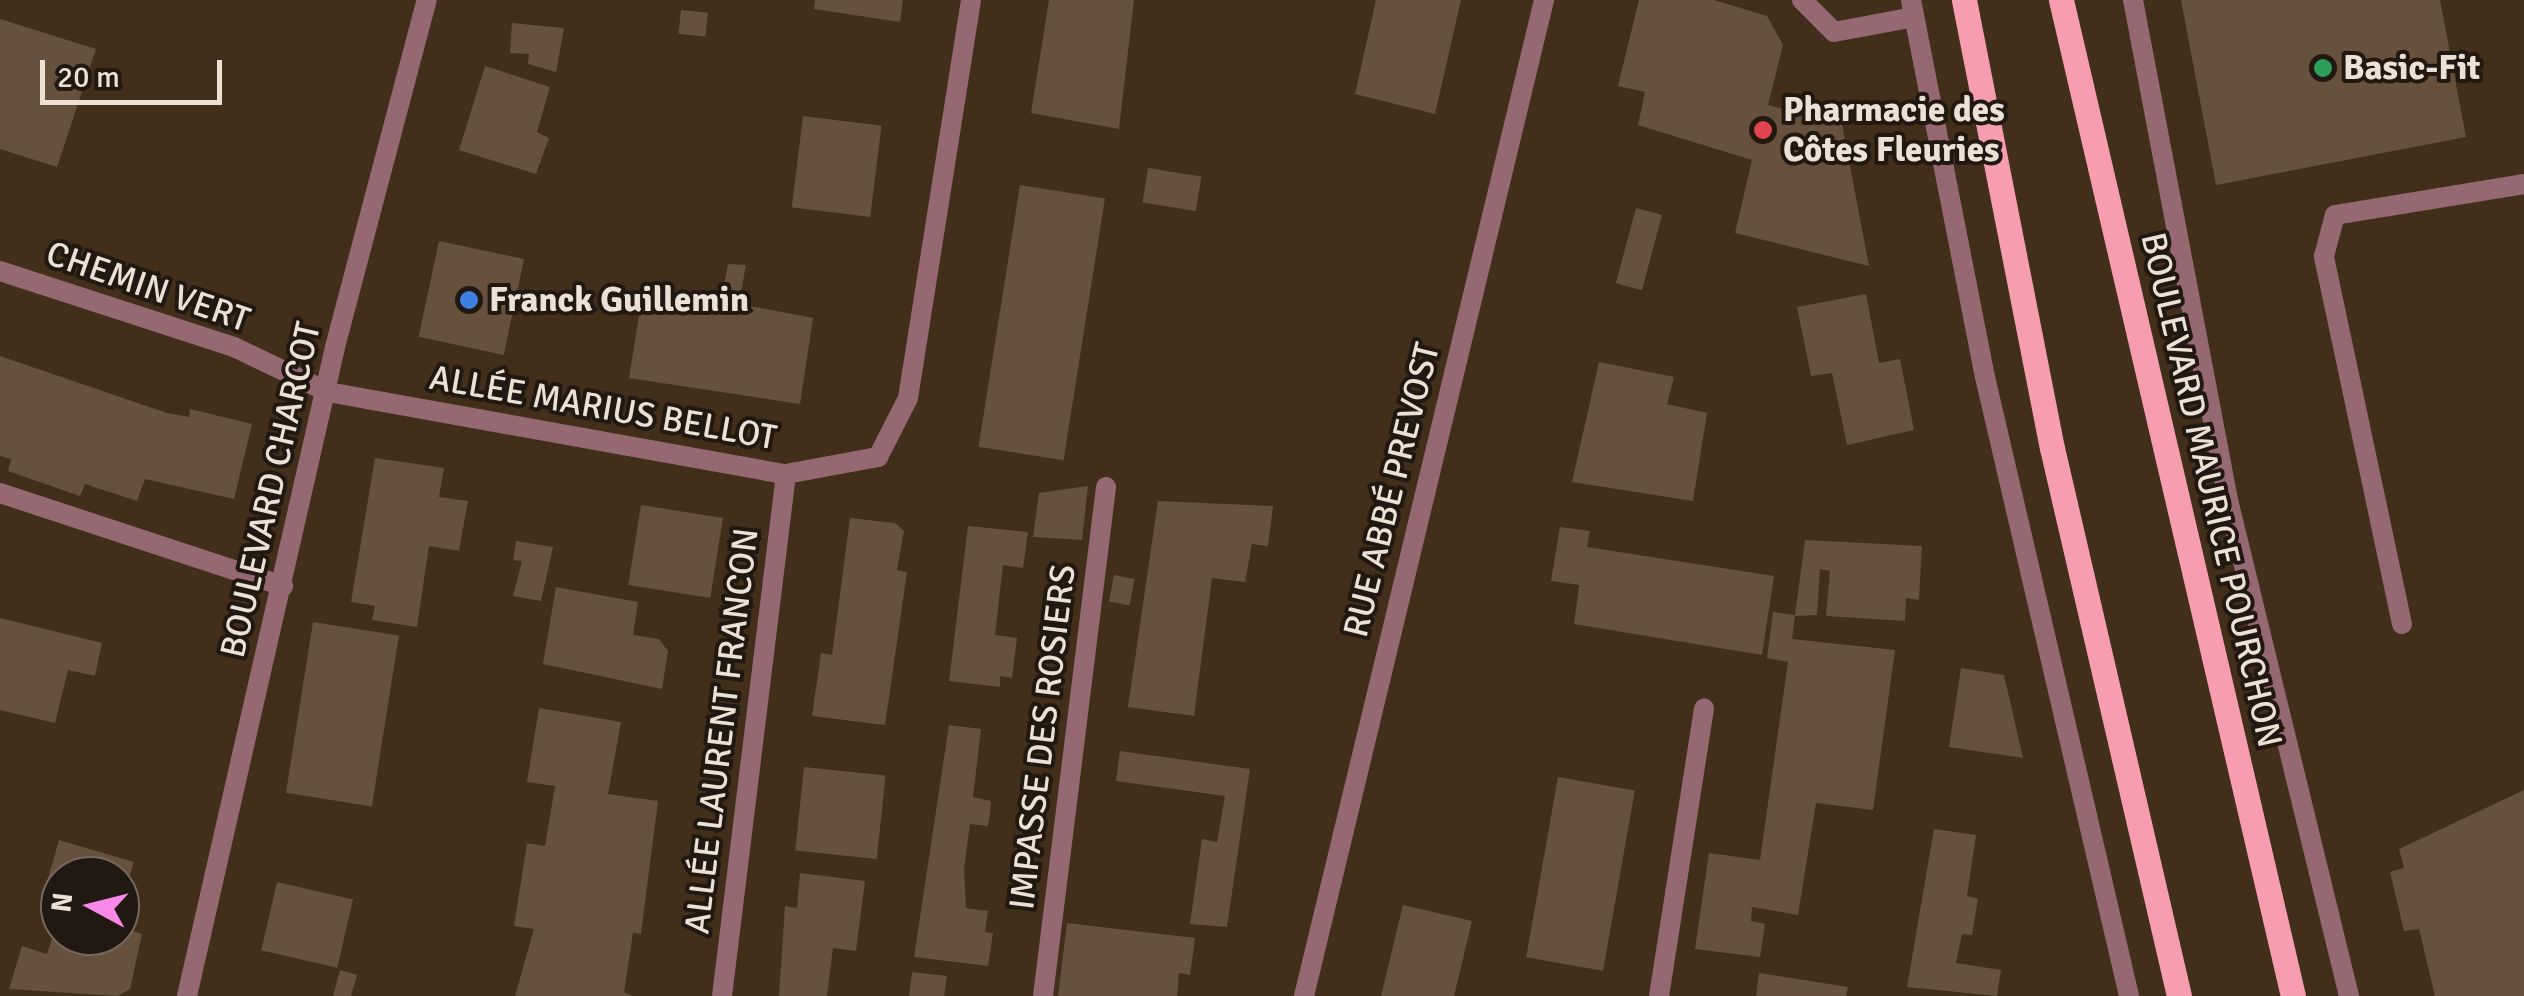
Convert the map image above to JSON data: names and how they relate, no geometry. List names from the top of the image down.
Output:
{
  "streets": {
    "main road": ["BOULEVARD MAURICE POURCHON"],
    "street": [
      "CHEMIN VERT",
      "ALLÉE MARIUS BELLOT",
      "BOULEVARD CHARCOT",
      "RUE ABBÉ PREVOST",
      "ALLÉE LAURENT FRANCON",
      "IMPASSE DES ROSIERS"
    ]
  },
  "crossings": [
    ["CHEMIN VERT", "ALLÉE MARIUS BELLOT"],
    ["CHEMIN VERT", "BOULEVARD CHARCOT"],
    ["ALLÉE MARIUS BELLOT", "BOULEVARD CHARCOT"],
    ["ALLÉE MARIUS BELLOT", "ALLÉE LAURENT FRANCON"]
  ],
  "places": ["Basic-Fit", "Pharmacie des Côtes Fleuries", "Franck Guillemin"],
  "scale_bar": "20 m",
  "north": "left"
}
